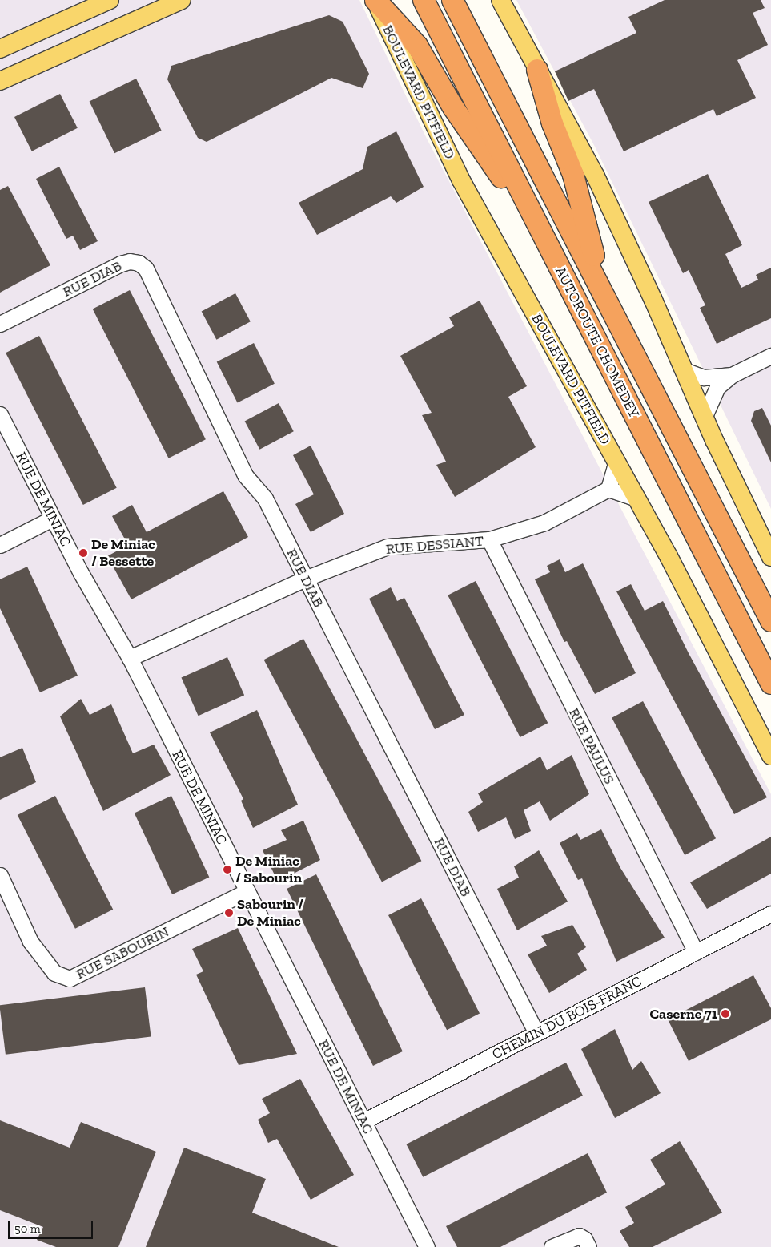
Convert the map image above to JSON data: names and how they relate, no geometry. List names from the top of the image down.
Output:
{
  "streets": {
    "highway": ["AUTOROUTE CHOMEDEY"],
    "main road": ["BOULEVARD PITFIELD"],
    "street": [
      "RUE DIAB",
      "RUE DE MINIAC",
      "RUE DESSIANT",
      "RUE PAULUS",
      "RUE SABOURIN",
      "CHEMIN DU BOIS-FRANC"
    ]
  },
  "crossings": [
    ["RUE DIAB", "RUE DESSIANT"],
    ["RUE DIAB", "CHEMIN DU BOIS-FRANC"],
    ["RUE DE MINIAC", "RUE DESSIANT"],
    ["RUE DE MINIAC", "RUE SABOURIN"],
    ["RUE DE MINIAC", "CHEMIN DU BOIS-FRANC"],
    ["RUE DESSIANT", "RUE PAULUS"],
    ["RUE PAULUS", "CHEMIN DU BOIS-FRANC"]
  ],
  "places": [
    "De Miniac / Bessette",
    "De Miniac / Sabourin",
    "Sabourin / De Miniac",
    "Caserne 71"
  ],
  "scale_bar": "50 m"
}
